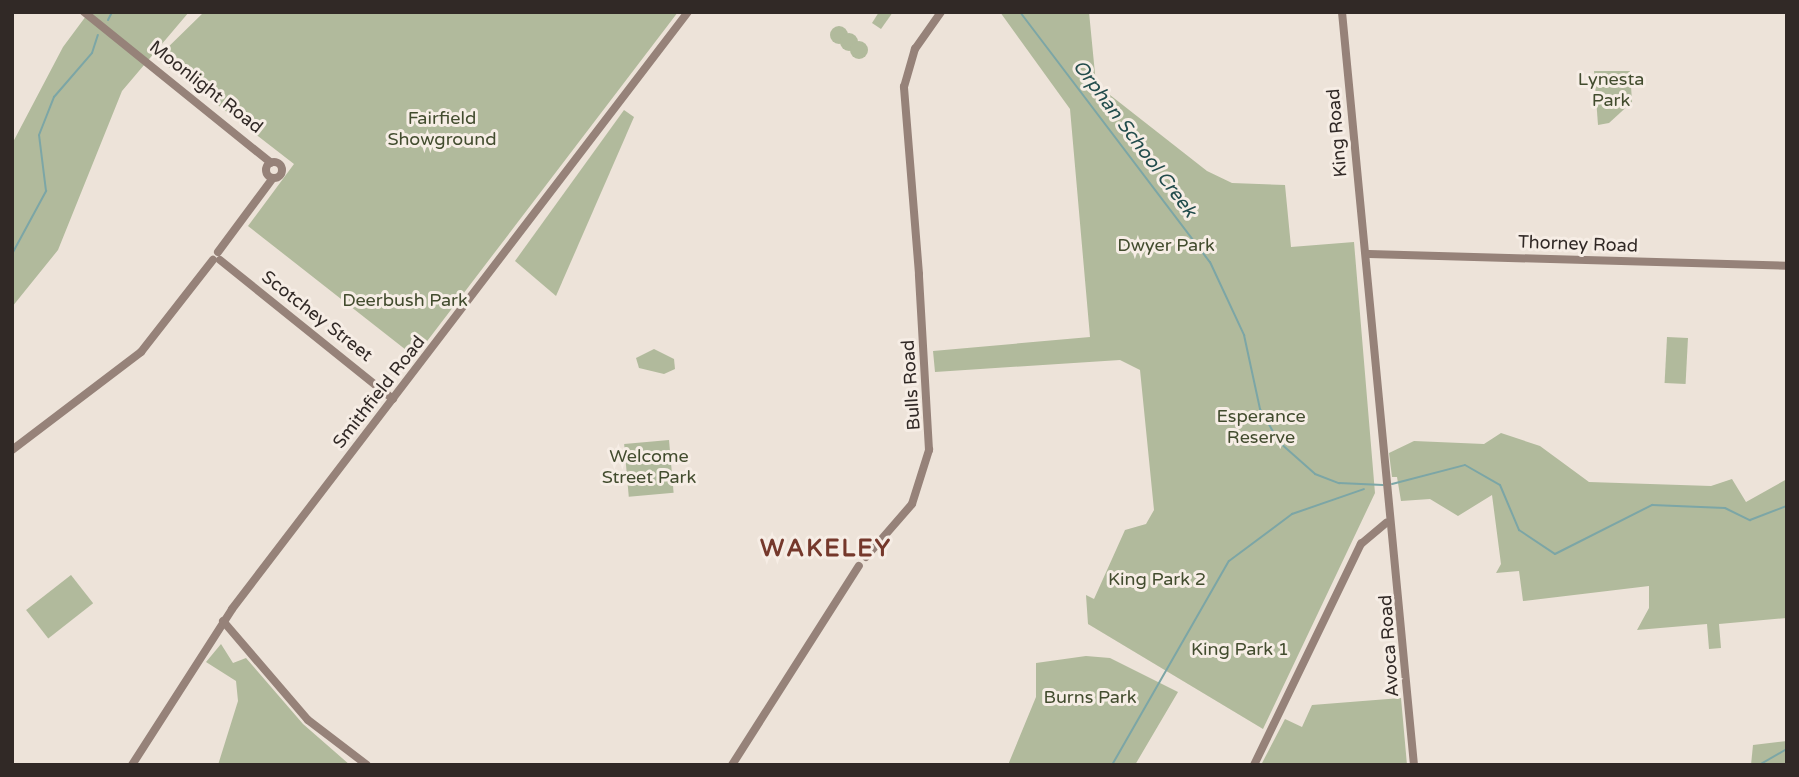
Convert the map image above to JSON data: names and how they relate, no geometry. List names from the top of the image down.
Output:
{
  "streets": {
    "street": [
      "Moonlight Road",
      "King Road",
      "Thorney Road",
      "Scotchey Street",
      "Bulls Road",
      "Smithfield Road",
      "Avoca Road"
    ]
  },
  "crossings": [
    ["Moonlight Road", "Scotchey Street"],
    ["King Road", "Thorney Road"],
    ["King Road", "Avoca Road"],
    ["Scotchey Street", "Smithfield Road"]
  ],
  "districts": ["WAKELEY"],
  "water": ["Orphan School Creek"],
  "parks": [
    "Lynesta Park",
    "Fairfield Showground",
    "Dwyer Park",
    "Deerbush Park",
    "Esperance Reserve",
    "Welcome Street Park",
    "King Park 2",
    "King Park 1",
    "Burns Park"
  ]
}
